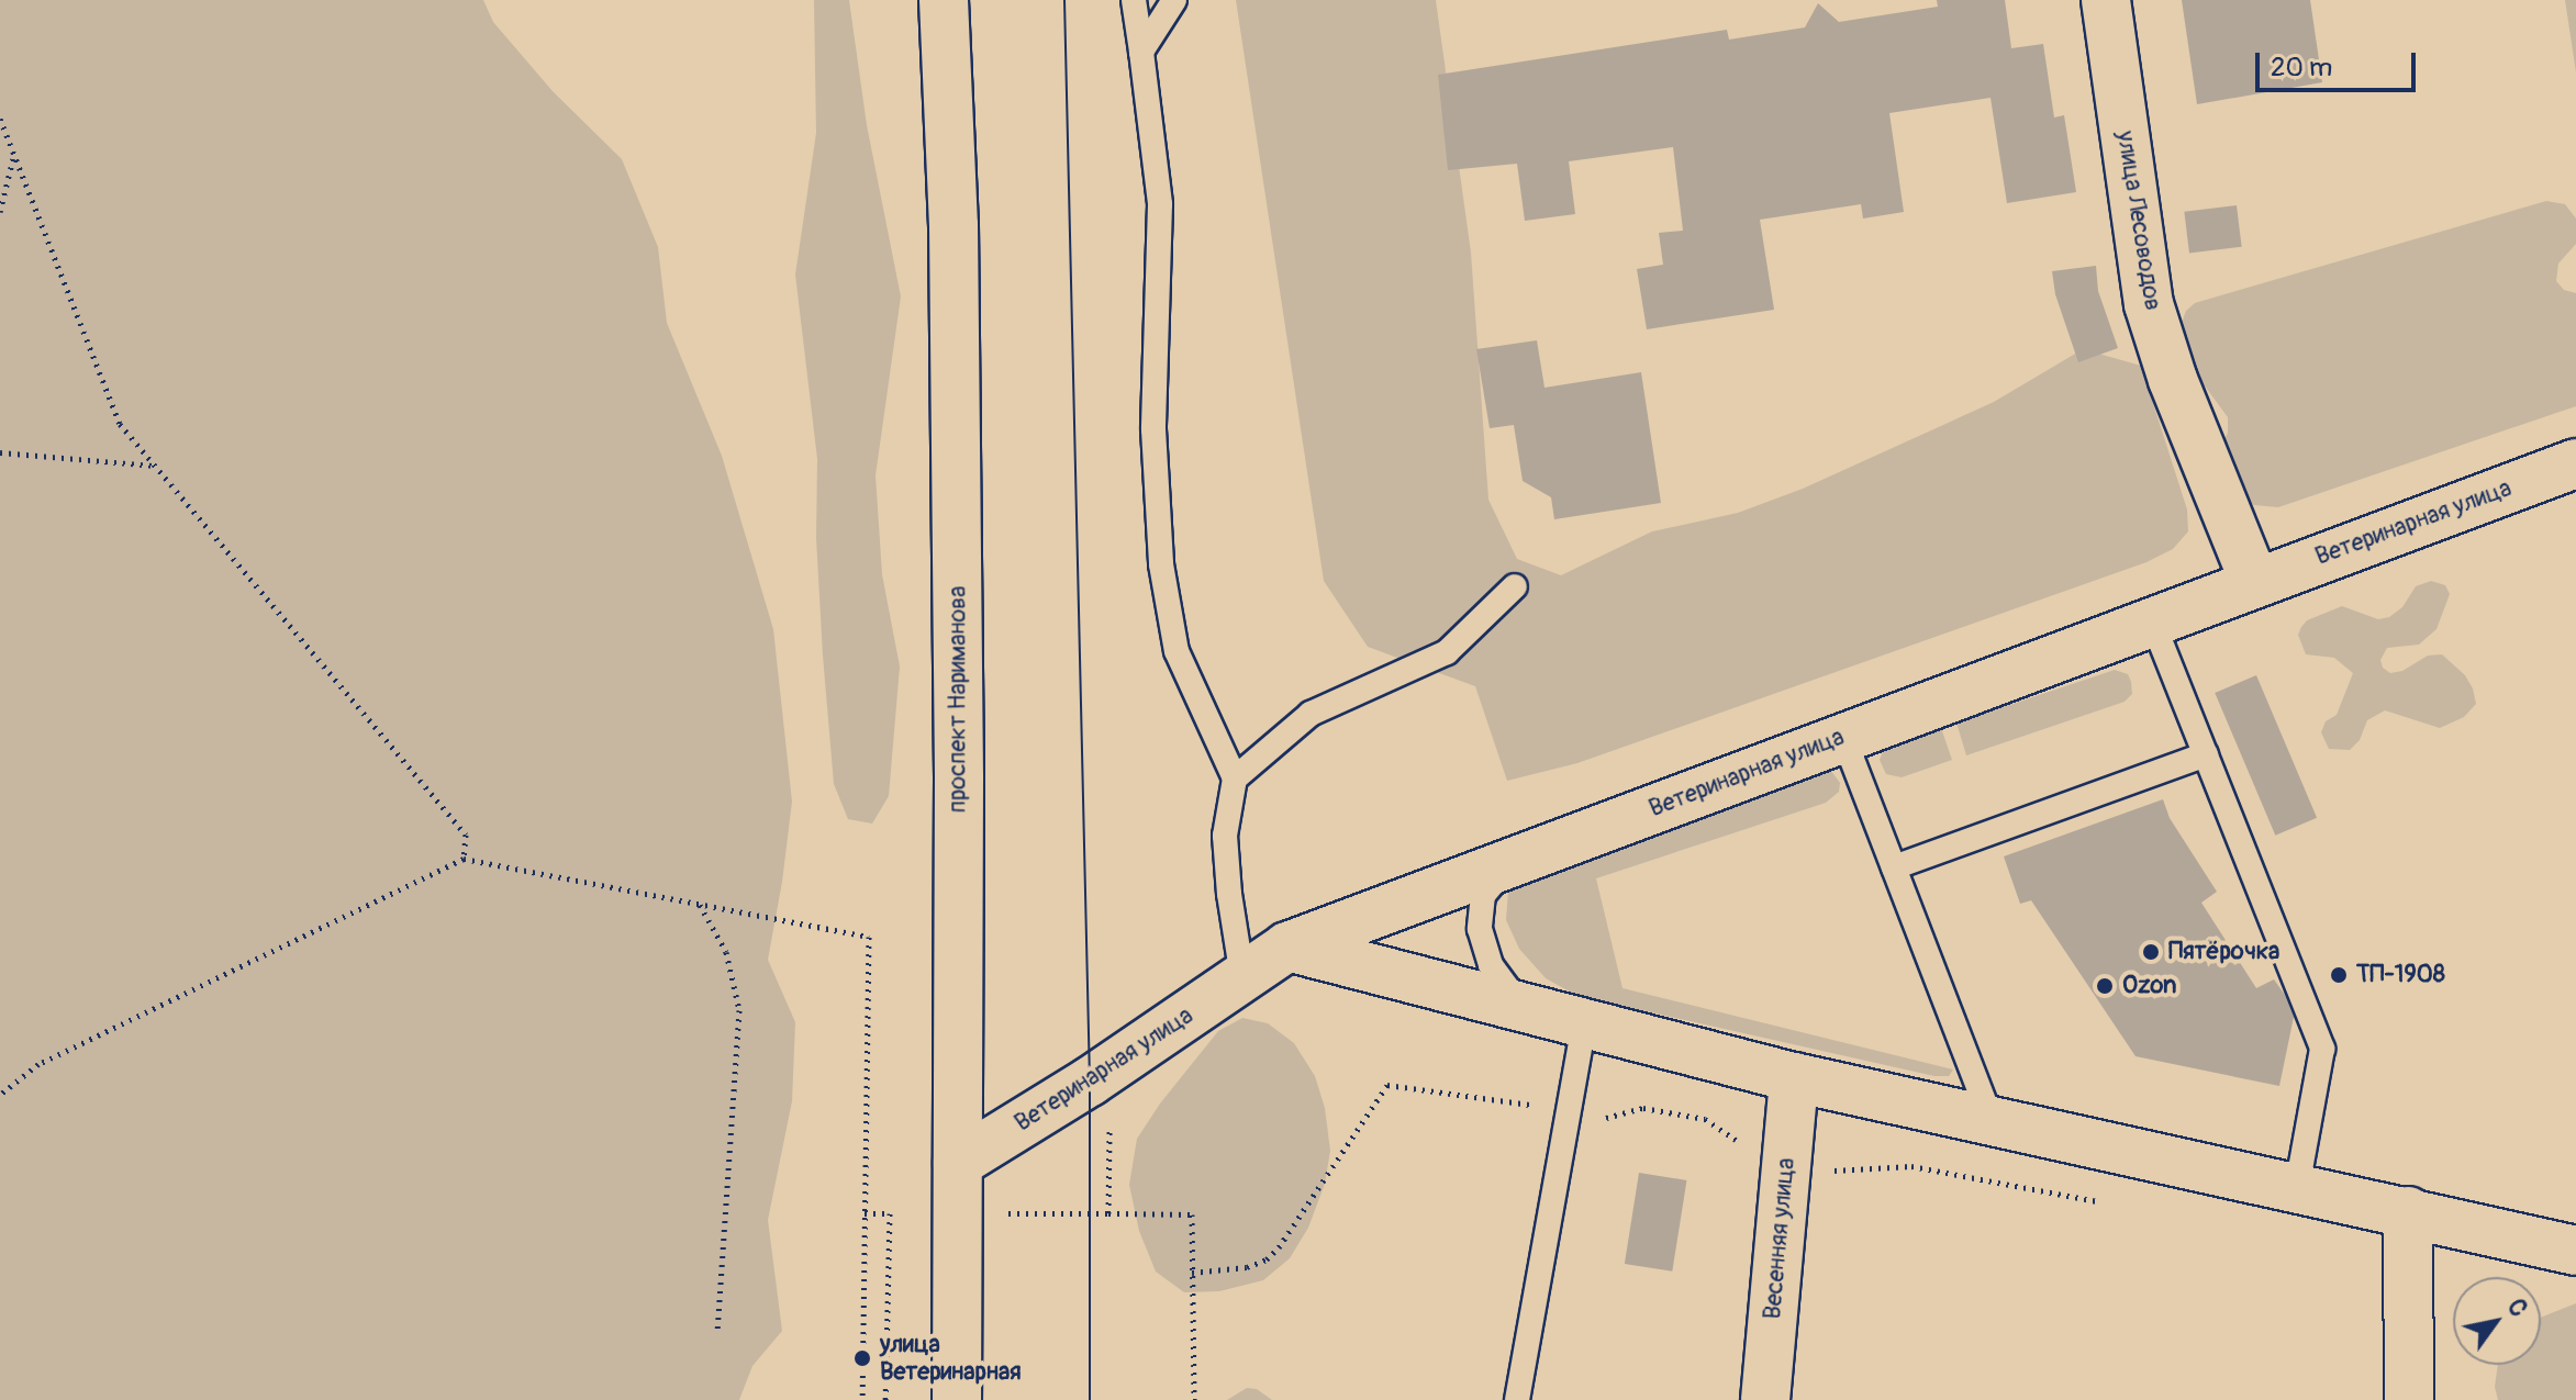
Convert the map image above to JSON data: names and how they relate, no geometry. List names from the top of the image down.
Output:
{
  "streets": {
    "street": [
      "улица Лесоводов",
      "Ветеринарная улица",
      "проспект Нариманова",
      "Весенняя улица"
    ]
  },
  "crossings": [
    ["улица Лесоводов", "Ветеринарная улица"],
    ["Ветеринарная улица", "проспект Нариманова"]
  ],
  "places": [
    "Пятёрочка",
    "ТП-1908",
    "Ozon",
    "улица Ветеринарная"
  ],
  "scale_bar": "20 m",
  "north": "top right"
}
